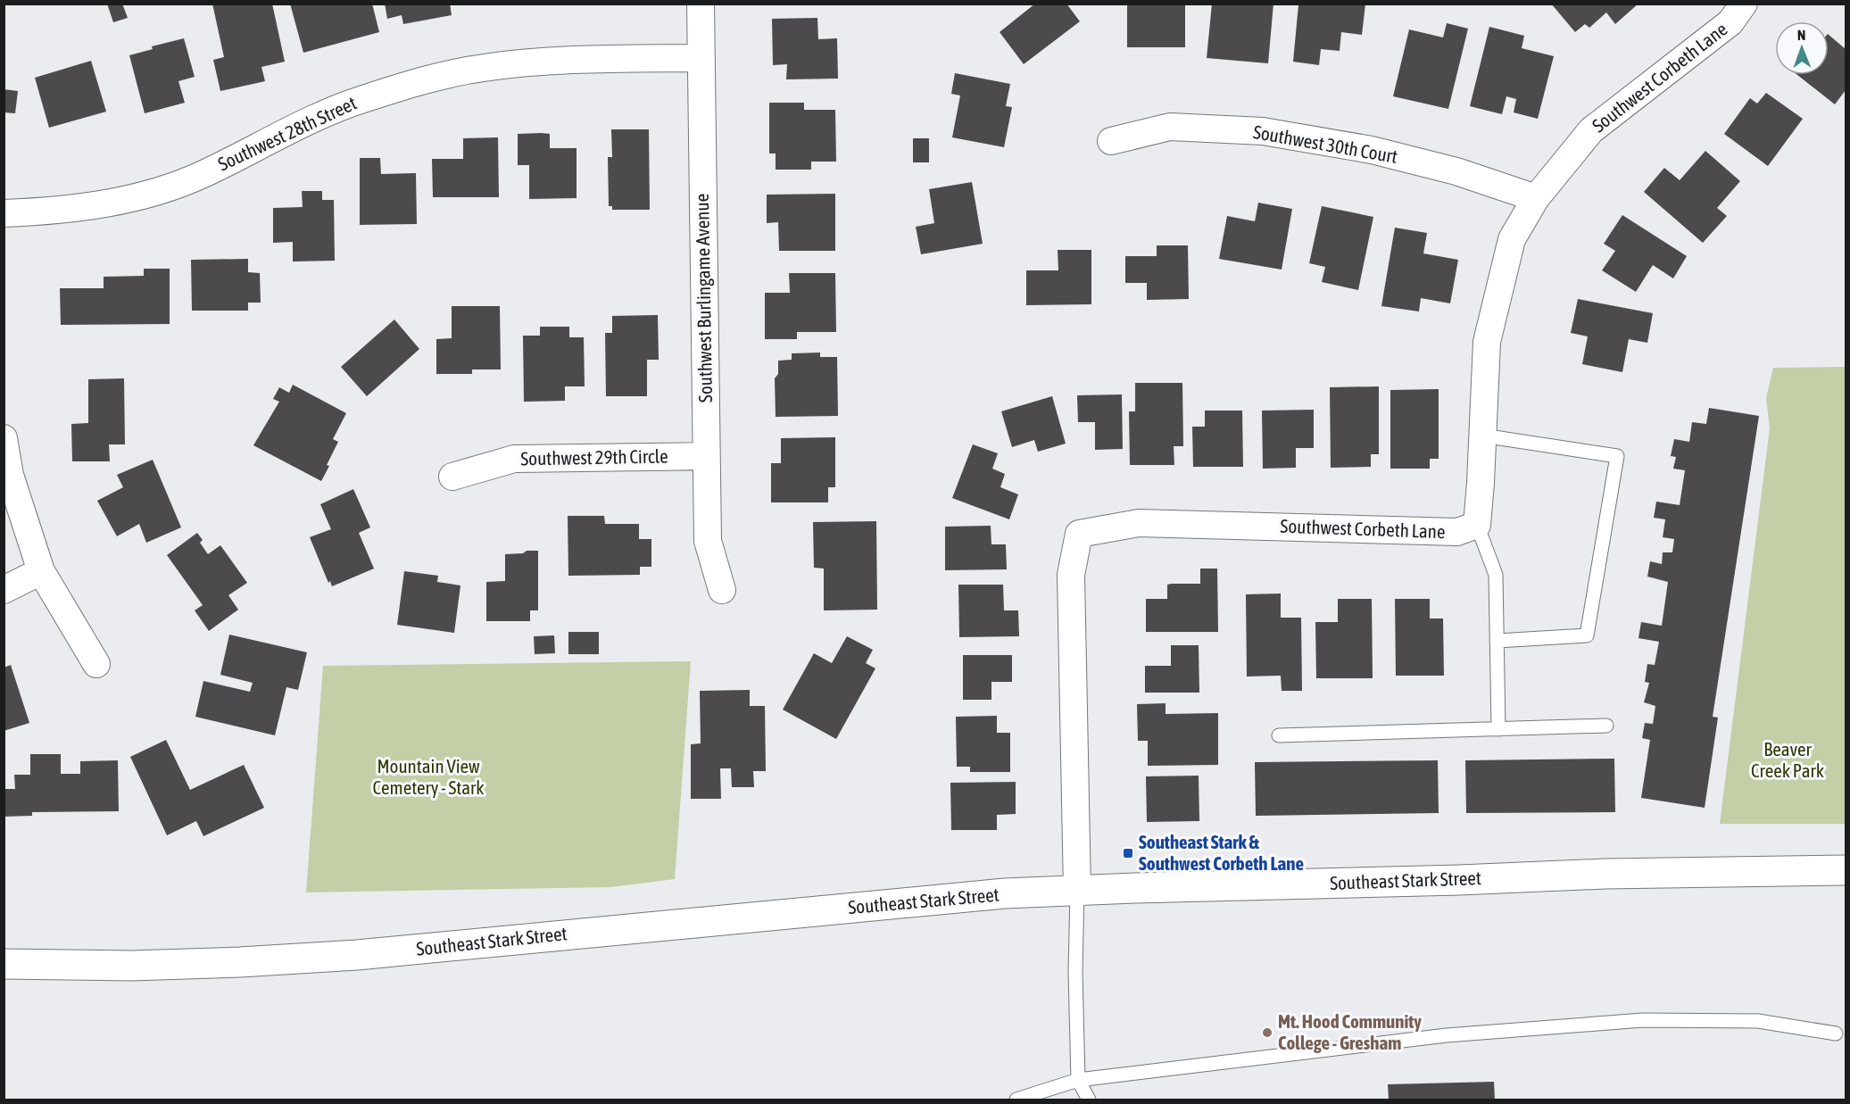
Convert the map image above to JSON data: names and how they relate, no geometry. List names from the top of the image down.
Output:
{
  "streets": {
    "main road": ["Southeast Stark Street"],
    "street": [
      "Southwest Corbeth Lane",
      "Southwest 28th Street",
      "Southwest 30th Court",
      "Southwest Burlingame Avenue",
      "Southwest 29th Circle"
    ]
  },
  "crossings": [
    ["Southwest Corbeth Lane", "Southwest 30th Court"],
    ["Southwest Corbeth Lane", "Southeast Stark Street"],
    ["Southwest 28th Street", "Southwest Burlingame Avenue"],
    ["Southwest Burlingame Avenue", "Southwest 29th Circle"]
  ],
  "parks": ["Beaver Creek Park", "Mountain View Cemetery - Stark"],
  "places": {
    "transit": ["Southeast Stark & Southwest Corbeth Lane"],
    "other": ["Mt. Hood Community College - Gresham"]
  },
  "north": "top"
}
